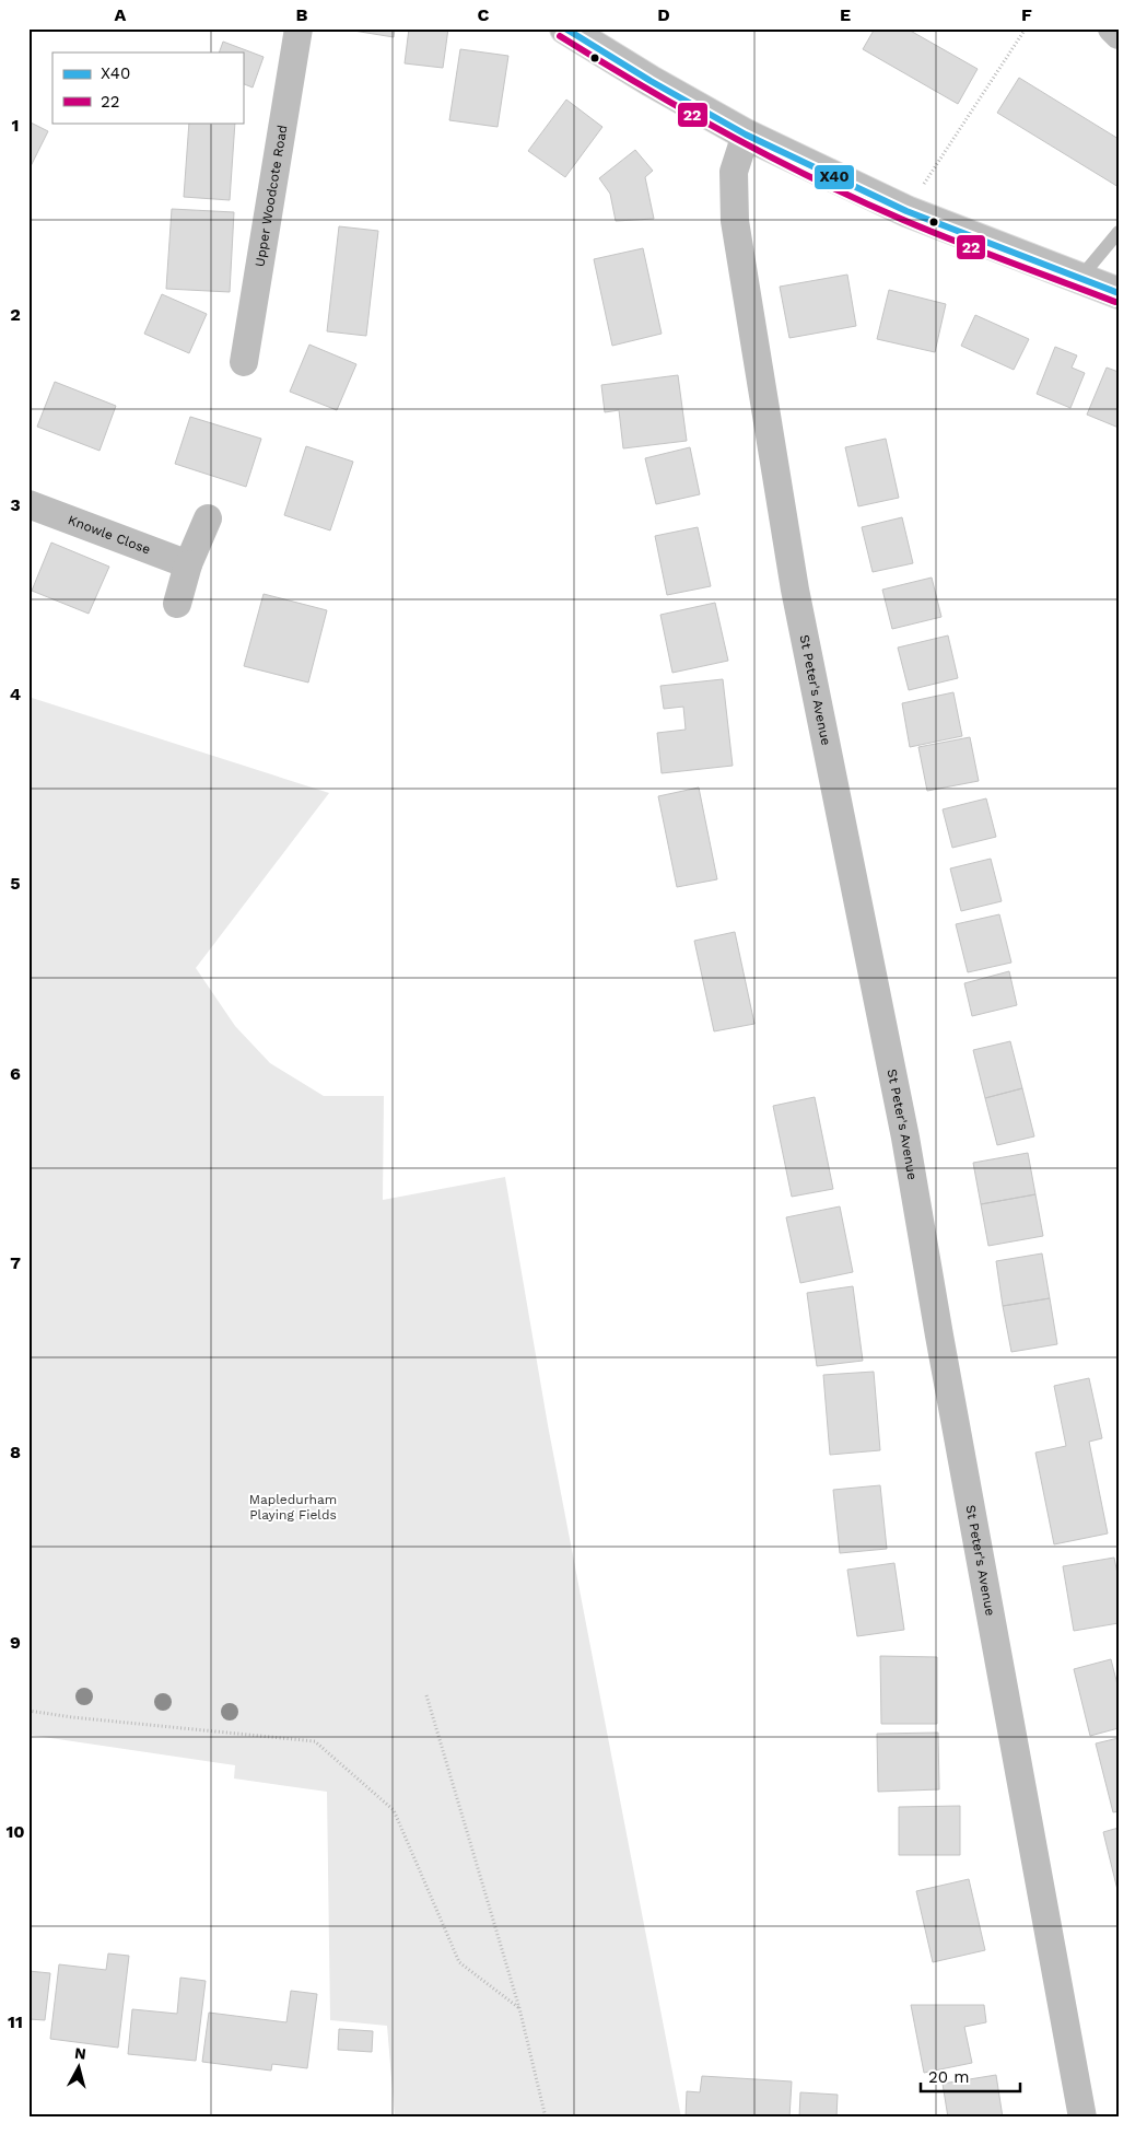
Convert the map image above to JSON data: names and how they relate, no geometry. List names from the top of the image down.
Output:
{
  "streets": {
    "street": ["Upper Woodcote Road", "Knowle Close", "St Peter's Avenue"]
  },
  "parks": ["Mapledurham Playing Fields"],
  "lines": ["transit line X40", "transit line 22"],
  "legend": ["X40", "22"],
  "scale_bar": "20 m",
  "north": "top",
  "grid": {
    "columns": [
      "A",
      "B",
      "C",
      "D",
      "E",
      "F"
    ],
    "rows": [
      "1",
      "2",
      "3",
      "4",
      "5",
      "6",
      "7",
      "8",
      "9",
      "10",
      "11"
    ]
  }
}
